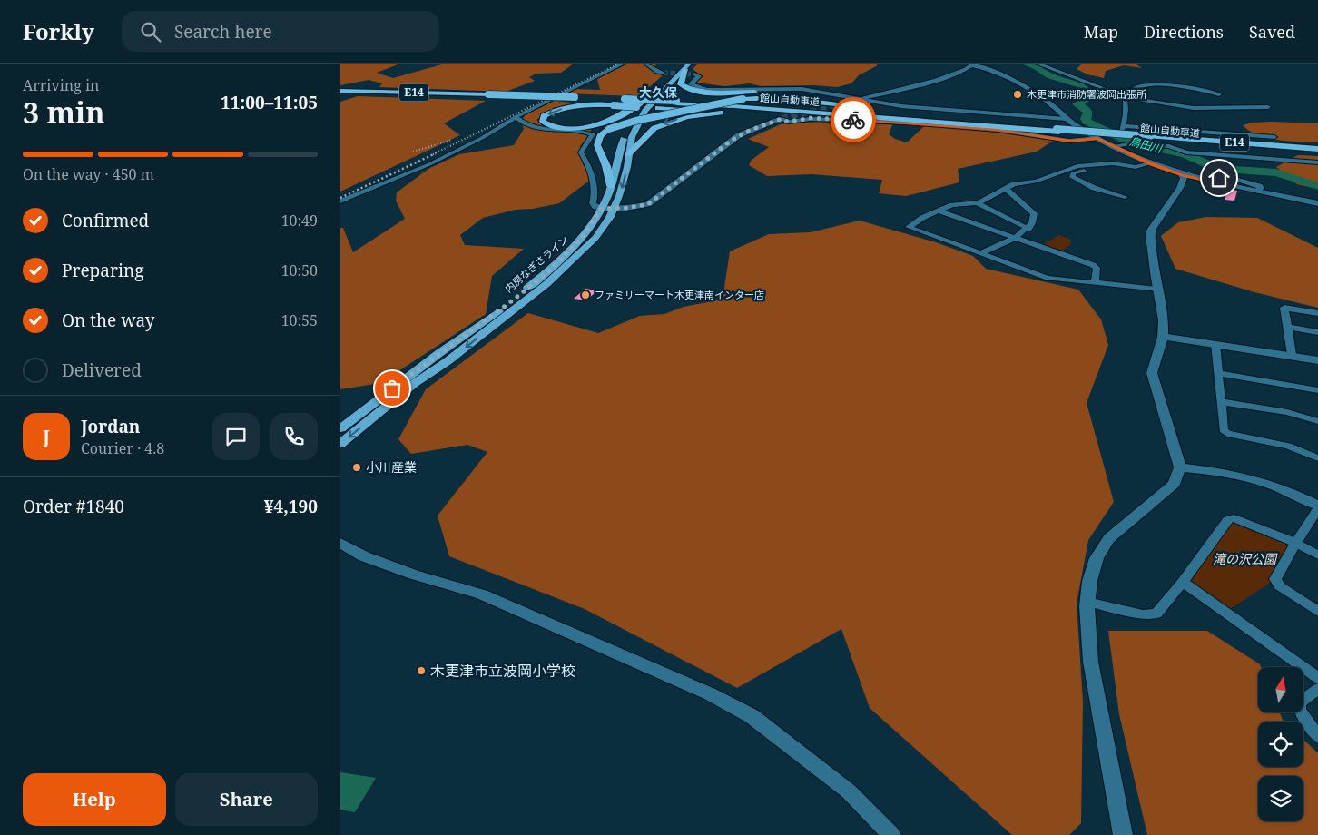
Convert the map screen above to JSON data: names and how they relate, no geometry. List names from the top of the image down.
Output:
{
  "streets": {
    "highway": ["E14", "館山自動車道", "内房なぎさライン"]
  },
  "districts": ["大久保"],
  "water": ["鳥田川"],
  "parks": ["滝の沢公園"],
  "places": [
    "木更津市消防署波岡出張所",
    "ファミリーマート木更津南インター店",
    "小川産業",
    "木更津市立波岡小学校"
  ],
  "north": "top",
  "page": {
    "header": "Forkly",
    "search": "Search here",
    "nav": ["Map", "Directions", "Saved"],
    "heading": ["3 min", "Arriving in", "11:00–11:05"],
    "panel": [
      "Jordan",
      "Courier · 4.8",
      "Order #1840",
      "¥4,190"
    ],
    "bar": "On the way · 450 m",
    "list": [
      ["Confirmed", "10:49"],
      ["Preparing", "10:50"],
      ["On the way", "10:55"],
      "Delivered"
    ],
    "round": "J",
    "buttons": ["Help", "Share"]
  }
}
